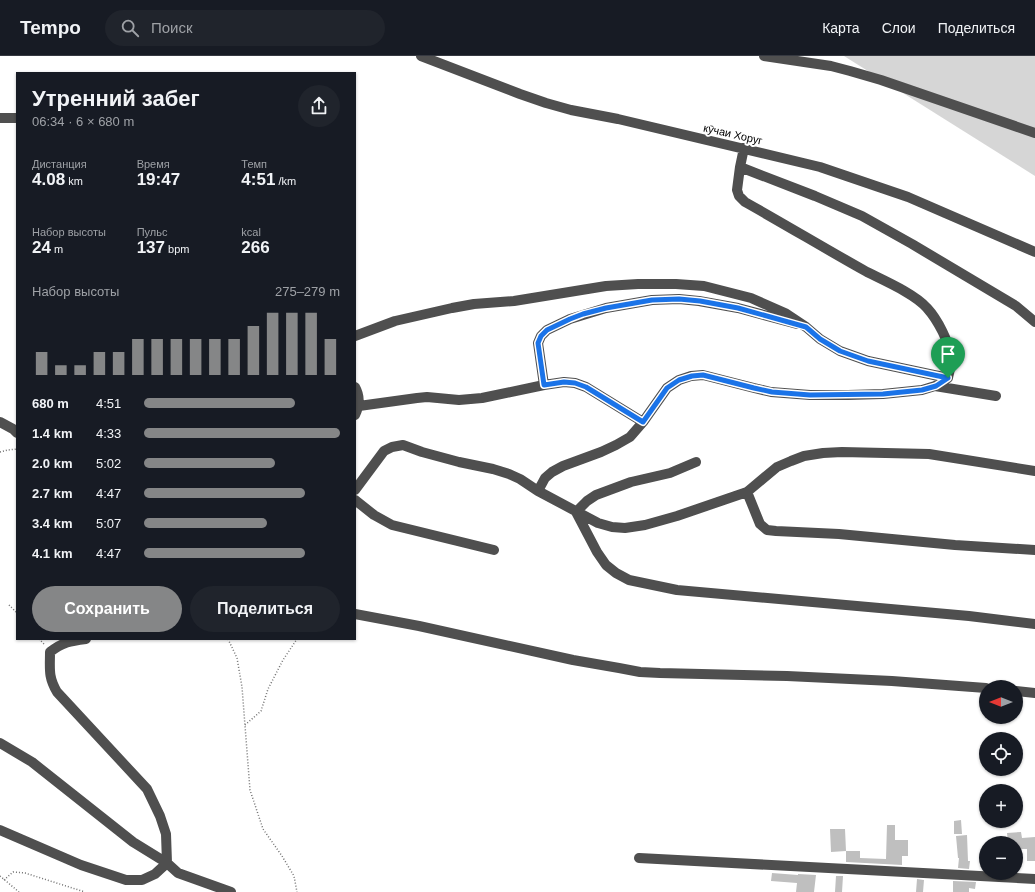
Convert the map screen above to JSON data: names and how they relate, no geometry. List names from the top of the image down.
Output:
{
  "streets": {
    "street": ["кӯчаи Хоруг"]
  },
  "north": "left",
  "page": {
    "header": "Tempo",
    "search": "Поиск",
    "nav": ["Карта", "Слои", "Поделиться"],
    "heading": ["Утренний забег", "06:34 · 6 × 680 m"],
    "stats": [
      ["Дистанция", "4.08 km"],
      ["Время", "19:47"],
      ["Темп", "4:51 /km"],
      ["Набор высоты", "24 m"],
      ["Пульс", "137 bpm"],
      ["kcal", "266"]
    ],
    "chart": ["Набор высоты", "275–279 m"],
    "list": [
      {
        "name": "680 m",
        "note": "4:51"
      },
      {
        "name": "1.4 km",
        "note": "4:33"
      },
      {
        "name": "2.0 km",
        "note": "5:02"
      },
      {
        "name": "2.7 km",
        "note": "4:47"
      },
      {
        "name": "3.4 km",
        "note": "5:07"
      },
      {
        "name": "4.1 km",
        "note": "4:47"
      }
    ],
    "buttons": ["Сохранить", "Поделиться"],
    "map_buttons": ["+", "−"]
  }
}
